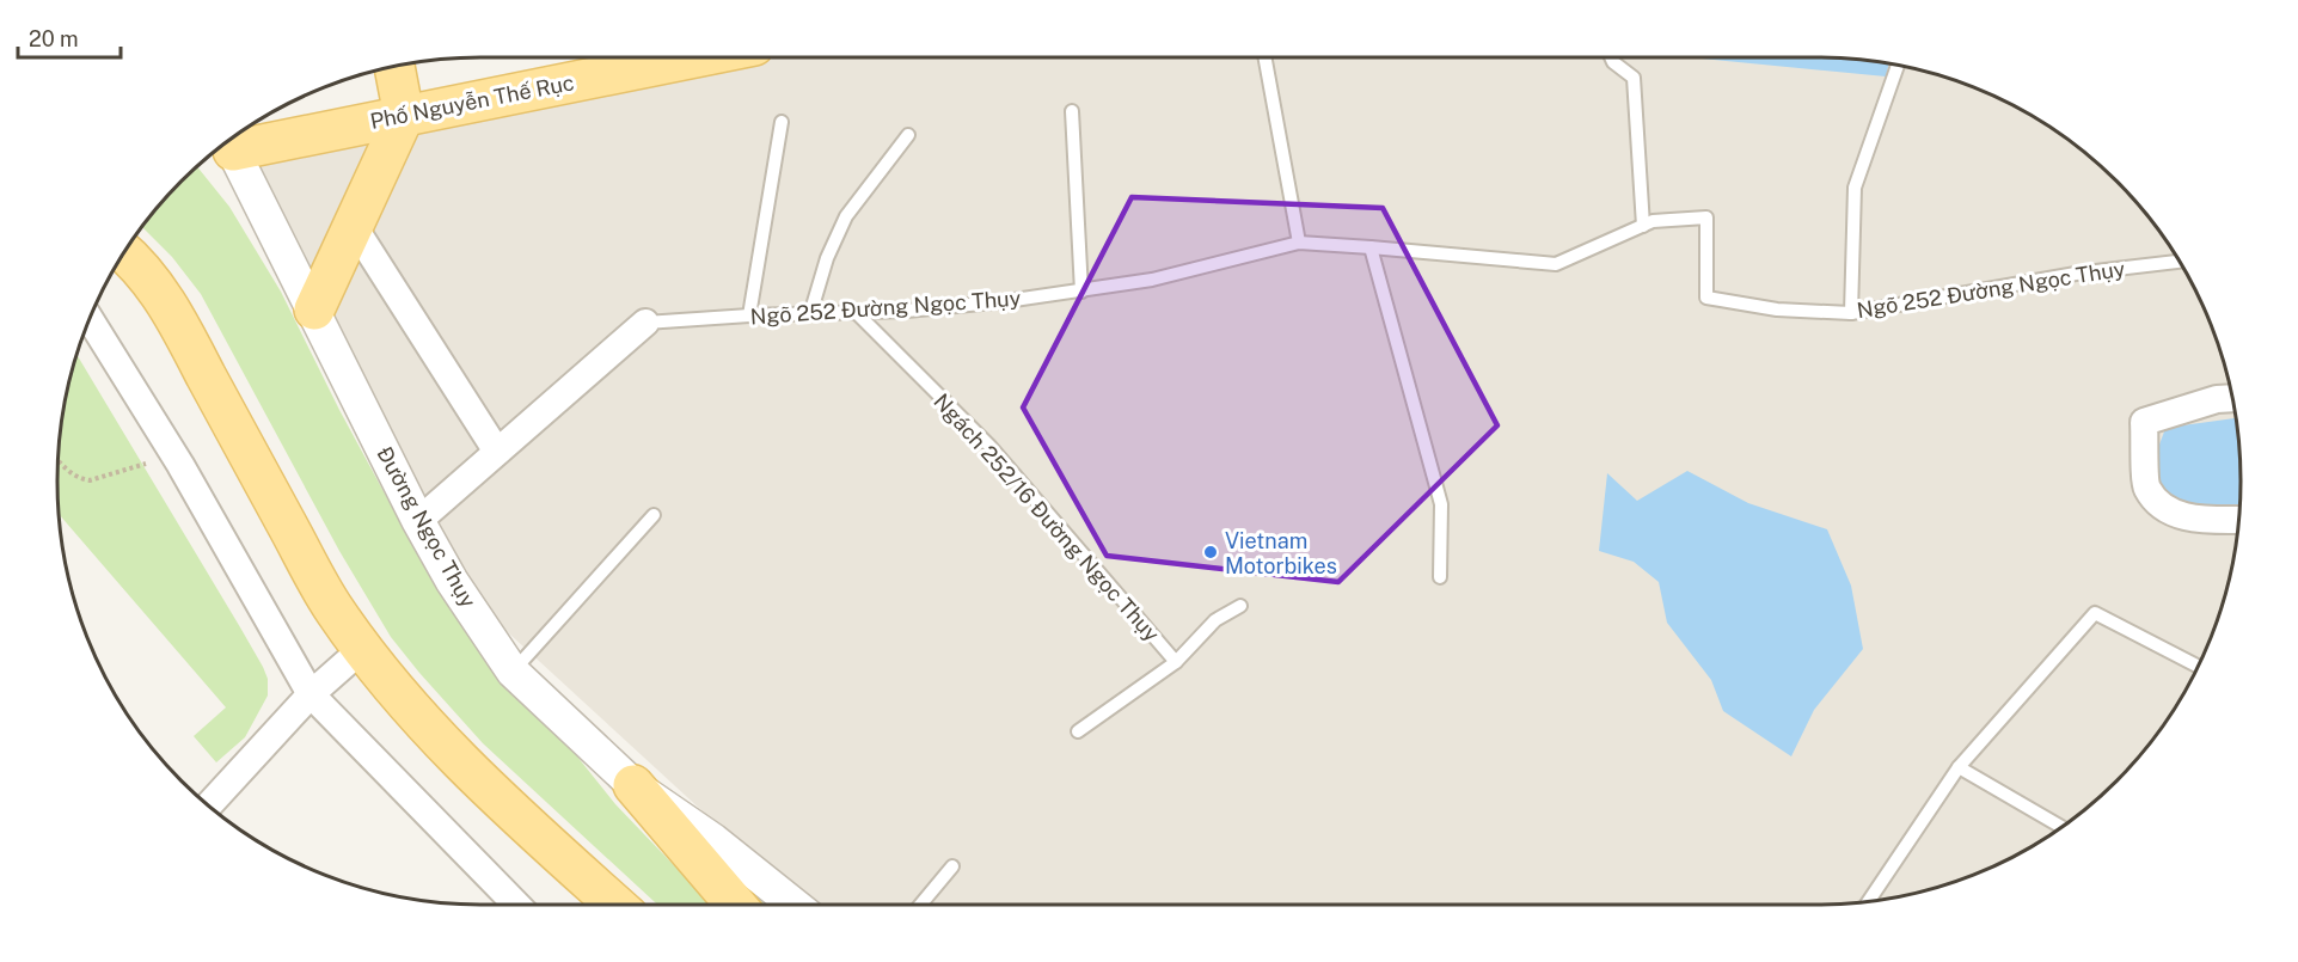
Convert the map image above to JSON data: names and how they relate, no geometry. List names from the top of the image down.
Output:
{
  "streets": {
    "main road": ["Phố Nguyễn Thế Rục"],
    "street": ["Ngõ 252 Đường Ngọc Thụy", "Đường Ngọc Thụy"],
    "lane": ["Ngách 252/16 Đường Ngọc Thụy"]
  },
  "crossings": [
    ["Ngõ 252 Đường Ngọc Thụy", "Ngách 252/16 Đường Ngọc Thụy"],
    ["Ngõ 252 Đường Ngọc Thụy", "Đường Ngọc Thụy"]
  ],
  "places": ["Vietnam Motorbikes"],
  "scale_bar": "20 m"
}
